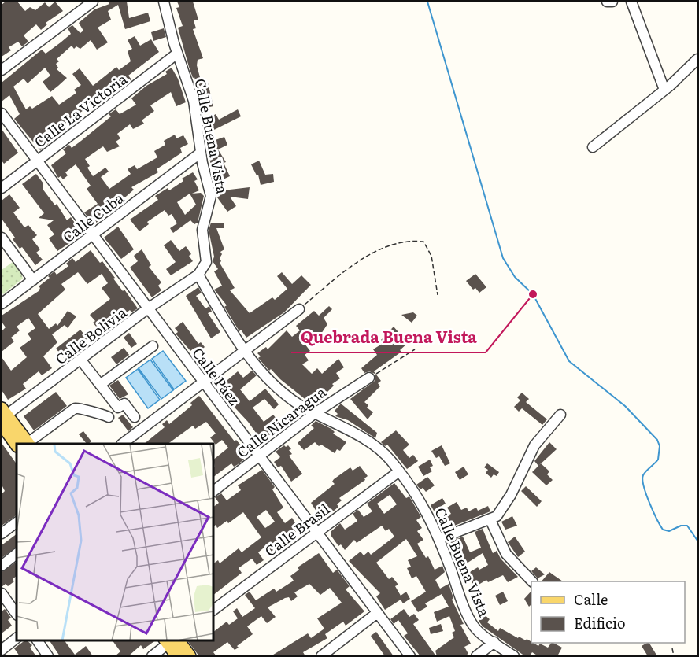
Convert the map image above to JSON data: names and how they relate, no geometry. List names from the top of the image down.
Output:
{
  "streets": {
    "street": [
      "Calle La Victoria",
      "Calle Buena Vista",
      "Calle Cuba",
      "Calle Bolivia",
      "Calle Páez",
      "Calle Nicaragua",
      "Calle Brasil"
    ]
  },
  "crossings": [
    ["Calle La Victoria", "Calle Buena Vista"],
    ["Calle La Victoria", "Calle Páez"],
    ["Calle Buena Vista", "Calle Cuba"],
    ["Calle Buena Vista", "Calle Bolivia"],
    ["Calle Buena Vista", "Calle Nicaragua"],
    ["Calle Buena Vista", "Calle Brasil"],
    ["Calle Cuba", "Calle Páez"],
    ["Calle Bolivia", "Calle Páez"],
    ["Calle Páez", "Calle Nicaragua"],
    ["Calle Páez", "Calle Brasil"]
  ],
  "places": ["Quebrada Buena Vista"],
  "legend": ["Calle", "Edificio"]
}
